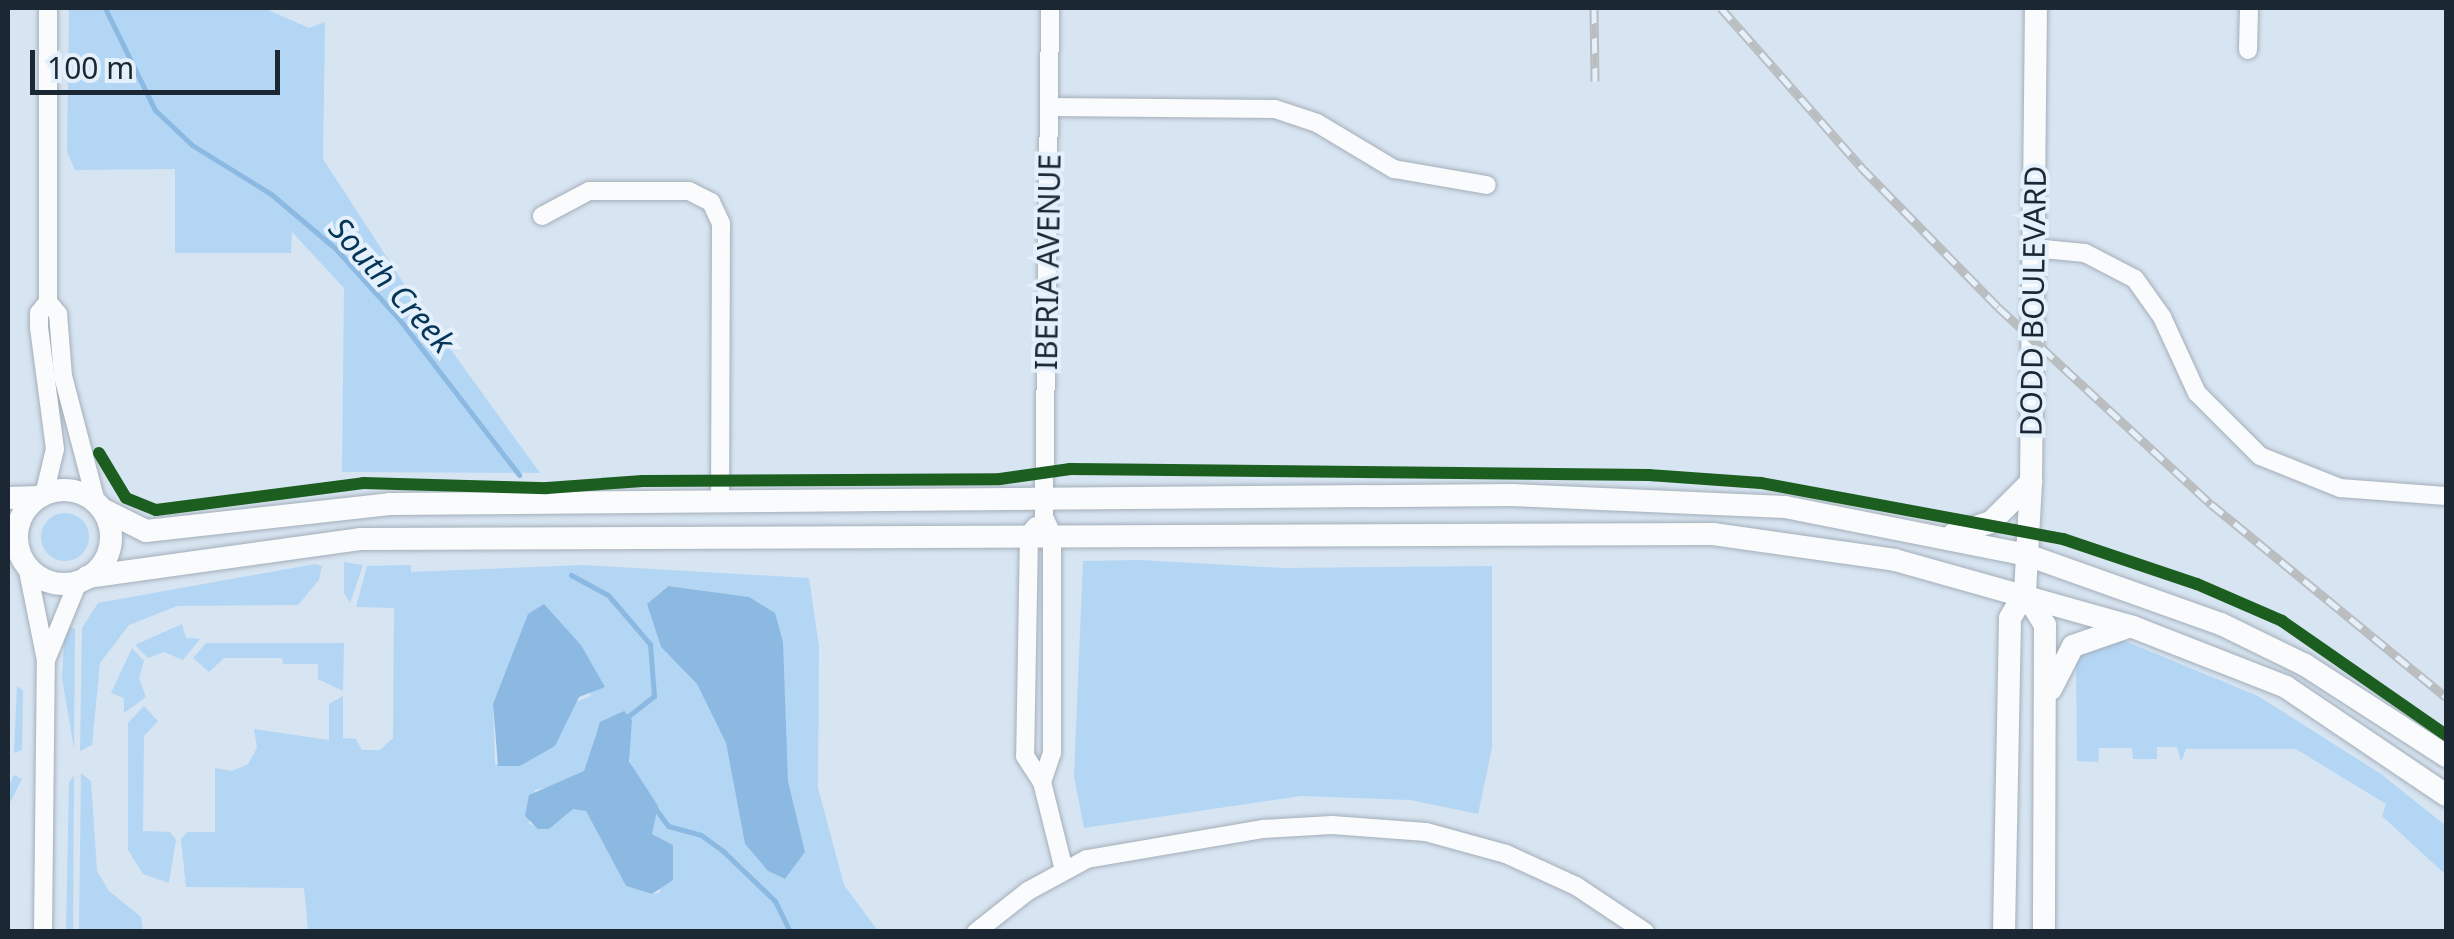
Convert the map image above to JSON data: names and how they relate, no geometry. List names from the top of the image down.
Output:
{
  "streets": {
    "main road": ["DODD BOULEVARD"],
    "street": ["IBERIA AVENUE"]
  },
  "water": ["South Creek"],
  "scale_bar": "100 m"
}
